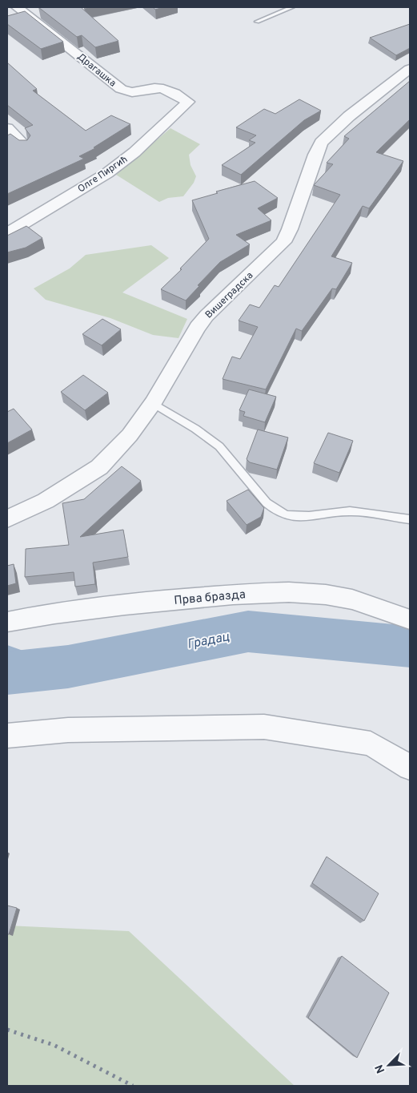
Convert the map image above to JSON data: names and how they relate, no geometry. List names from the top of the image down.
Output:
{
  "streets": {
    "street": [
      "Драгашка",
      "Олге Пиргић",
      "Вишеградска",
      "Прва бразда"
    ]
  },
  "crossings": [
    ["Драгашка", "Олге Пиргић"]
  ],
  "water": ["Градац"],
  "north": "bottom left"
}
